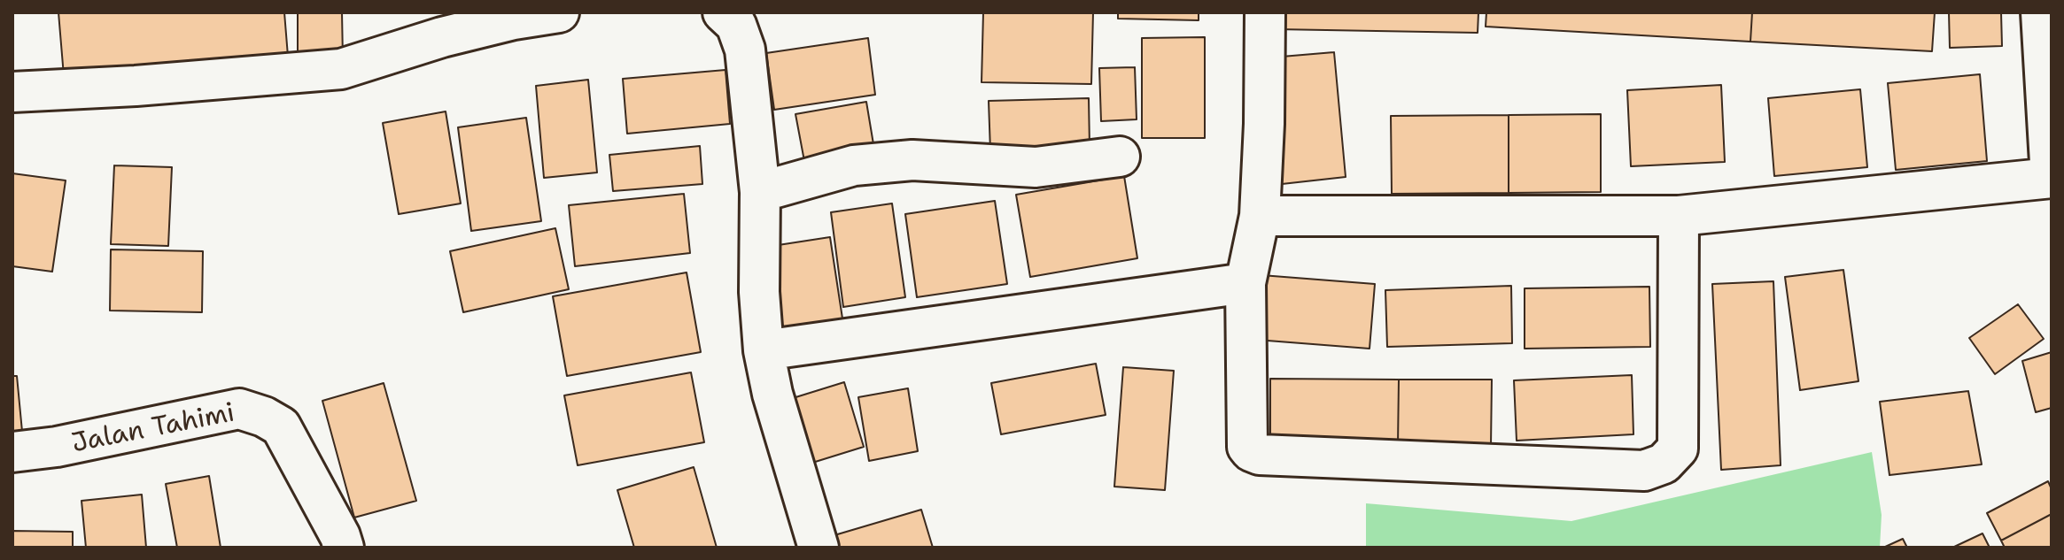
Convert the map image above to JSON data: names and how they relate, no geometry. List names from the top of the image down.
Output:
{
  "streets": {
    "street": ["Jalan Tahimi"]
  }
}
